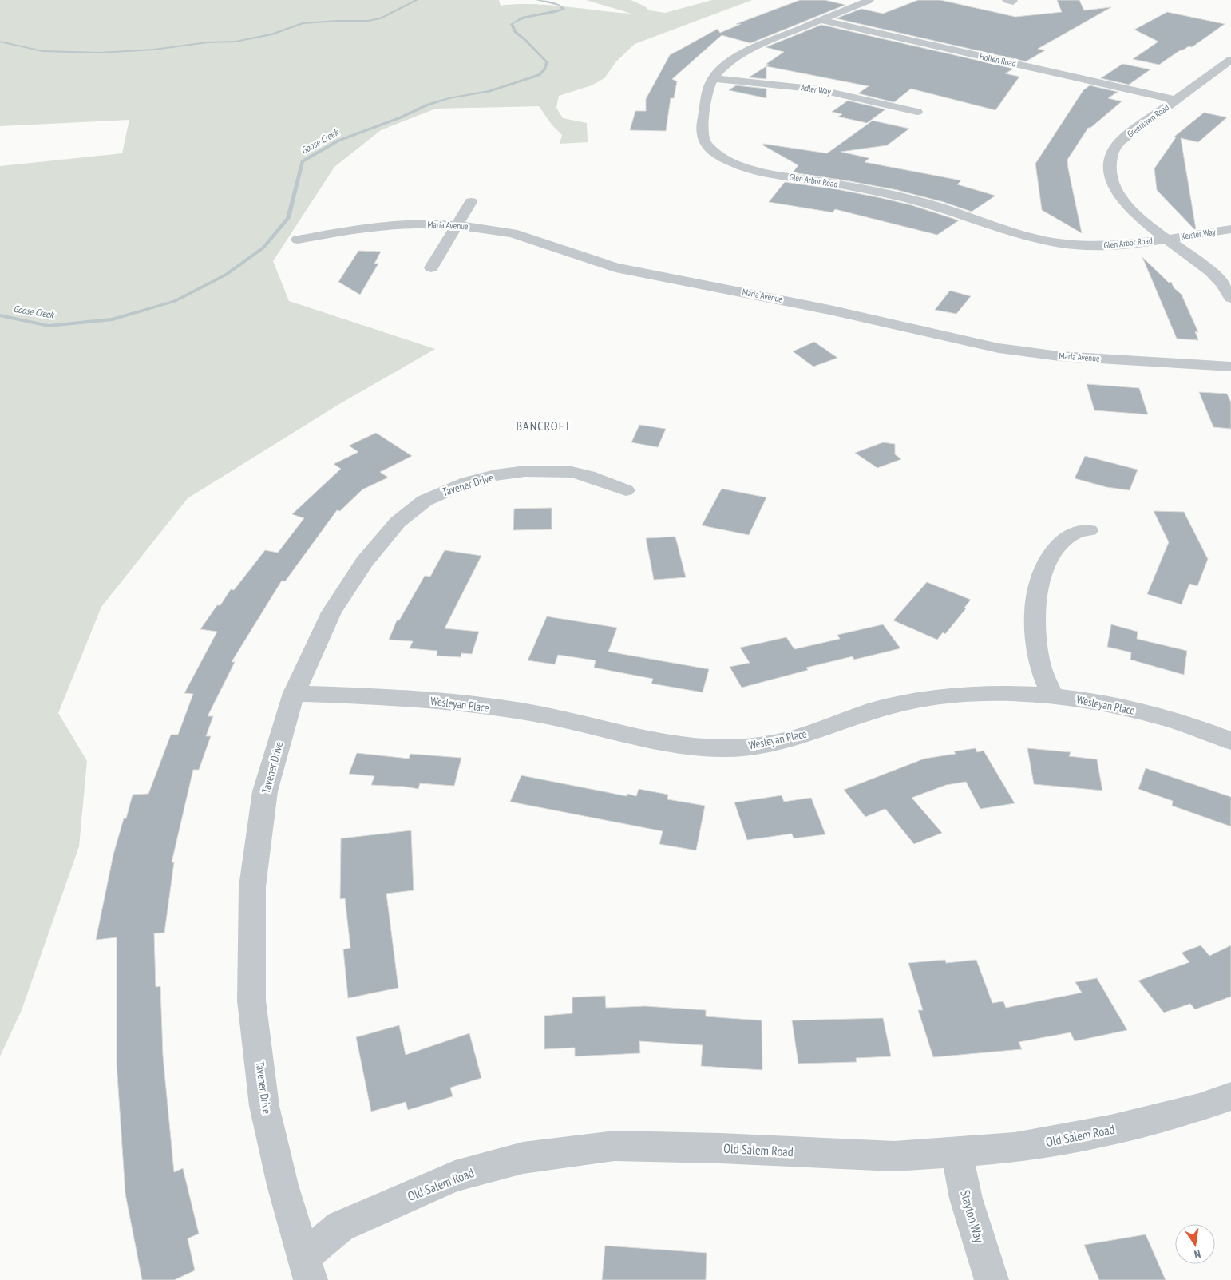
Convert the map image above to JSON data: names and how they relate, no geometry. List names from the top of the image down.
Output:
{
  "streets": {
    "street": [
      "Hollen Road",
      "Adler Way",
      "Greenlawn Road",
      "Glen Arbor Road",
      "Maria Avenue",
      "Keisler Way",
      "Tavener Drive",
      "Wesleyan Place",
      "Old Salem Road",
      "Stayton Way"
    ]
  },
  "crossings": [
    ["Hollen Road", "Greenlawn Road"],
    ["Hollen Road", "Glen Arbor Road"],
    ["Adler Way", "Glen Arbor Road"],
    ["Greenlawn Road", "Glen Arbor Road"],
    ["Greenlawn Road", "Keisler Way"],
    ["Glen Arbor Road", "Keisler Way"],
    ["Tavener Drive", "Wesleyan Place"],
    ["Tavener Drive", "Old Salem Road"],
    ["Old Salem Road", "Stayton Way"]
  ],
  "districts": ["BANCROFT"],
  "water": ["Goose Creek"],
  "north": "bottom"
}
